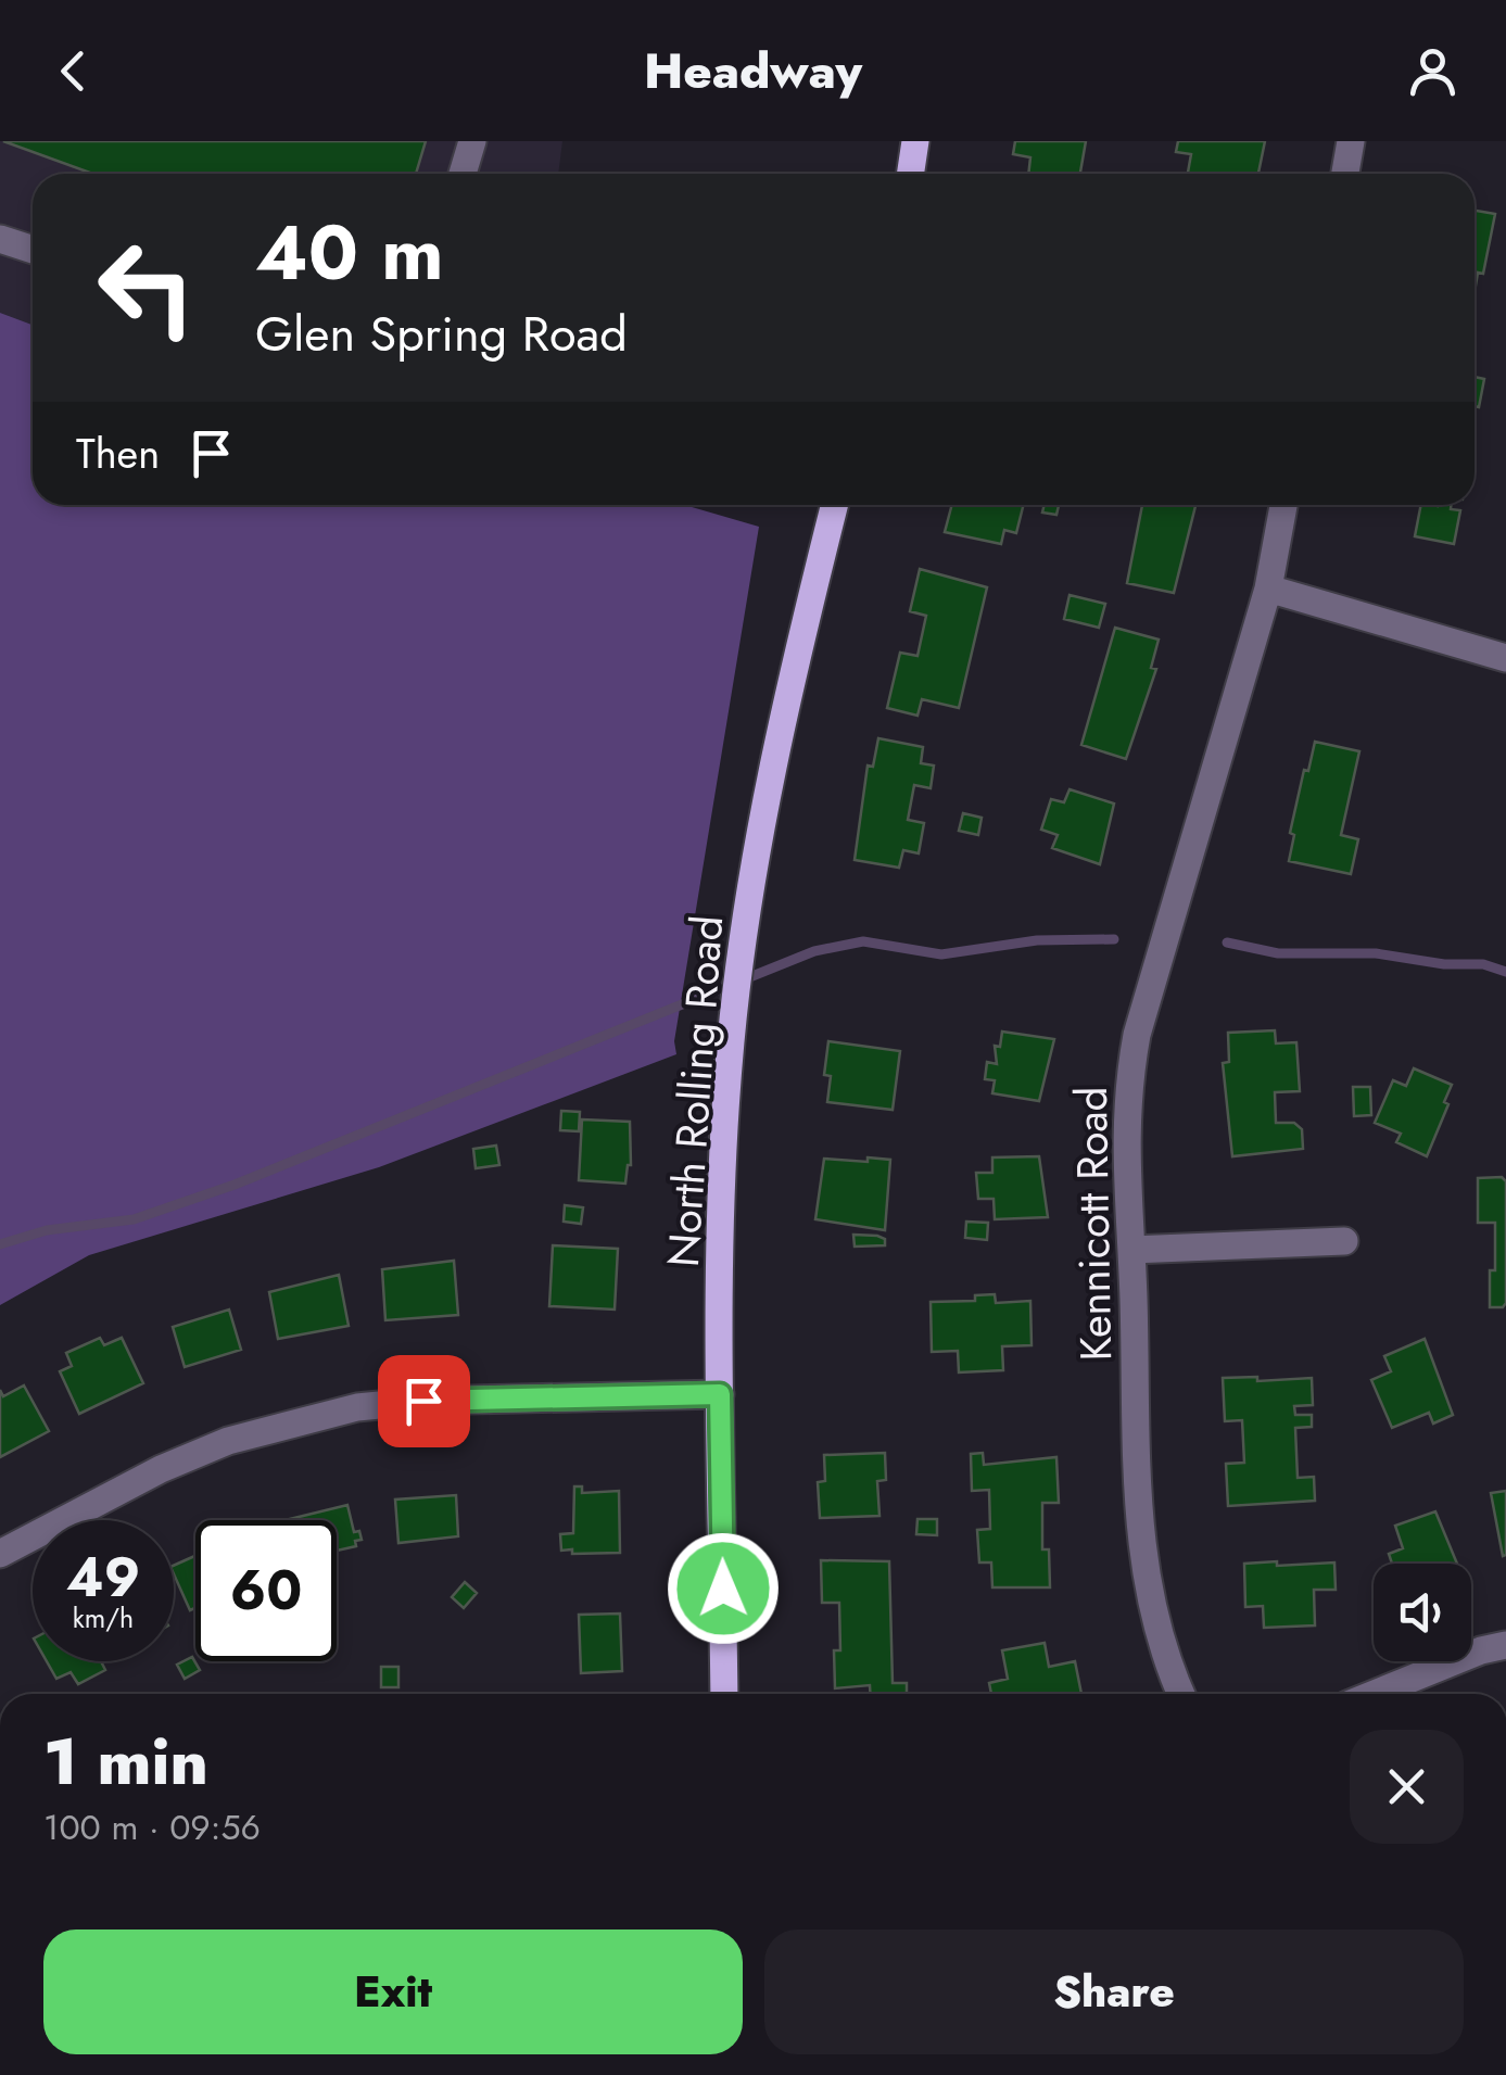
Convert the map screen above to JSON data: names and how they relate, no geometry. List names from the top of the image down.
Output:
{
  "streets": {
    "main road": ["North Rolling Road"],
    "street": ["Kennicott Road"]
  },
  "page": {
    "header": "Headway",
    "turn": ["40 m", "Glen Spring Road"],
    "then": "Then",
    "speed": "49 km/h",
    "limit": "60",
    "heading": ["1 min", "100 m · 09:56"],
    "buttons": ["Exit", "Share"]
  }
}
